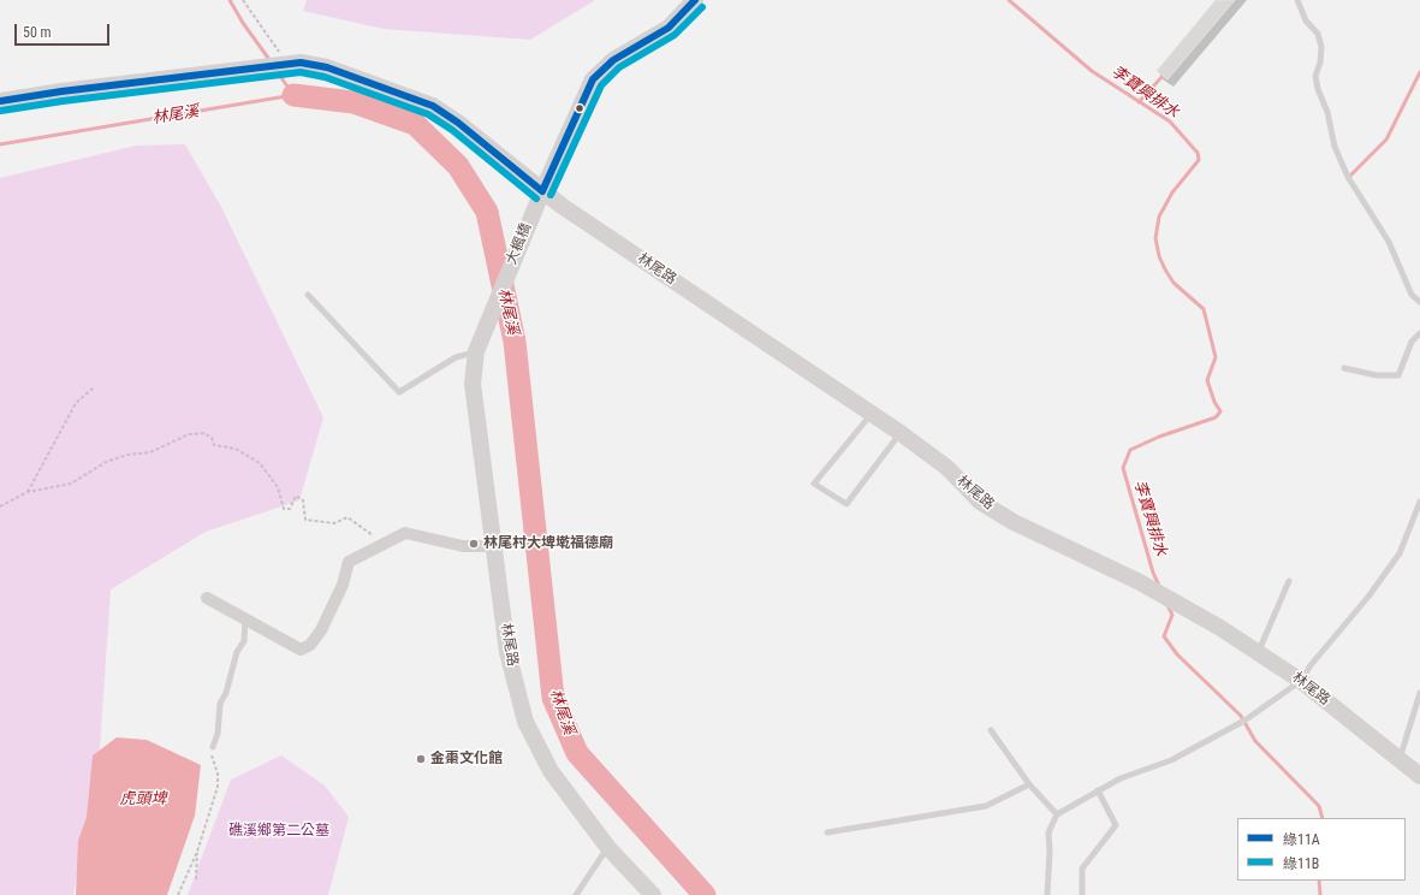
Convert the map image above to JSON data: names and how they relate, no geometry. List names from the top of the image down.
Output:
{
  "streets": {
    "street": ["大楓橋", "林尾路"]
  },
  "crossings": [
    ["大楓橋", "林尾路"]
  ],
  "water": ["李寶興排水", "林尾溪", "虎頭埤"],
  "parks": ["礁溪鄉第二公墓"],
  "places": ["林尾村大埤墘福德廟", "金棗文化館"],
  "lines": ["transit line 綠11A", "transit line 綠11B"],
  "legend": ["綠11A", "綠11B"],
  "scale_bar": "50 m"
}
